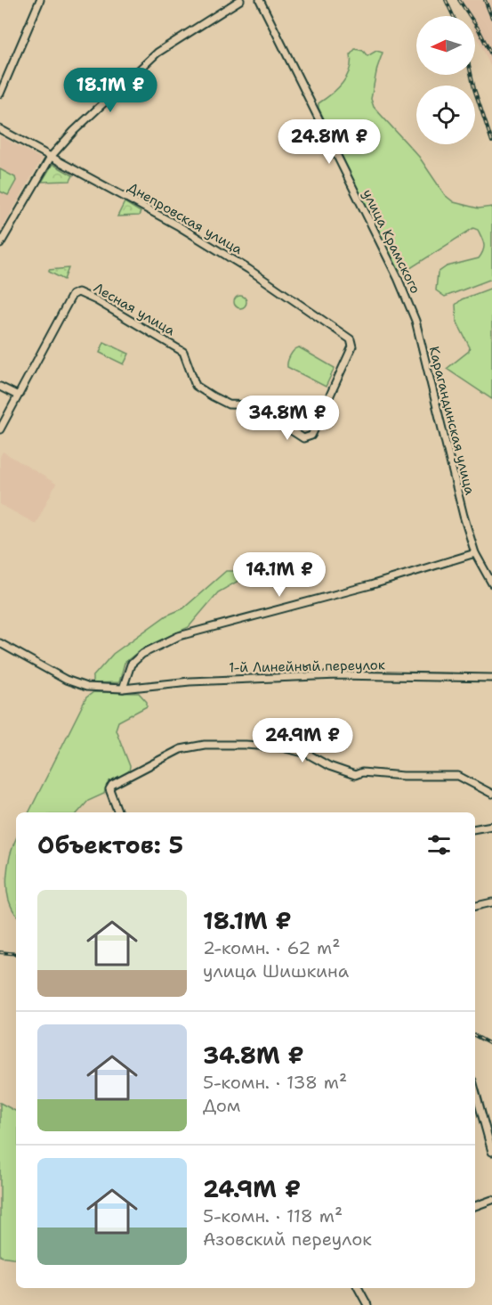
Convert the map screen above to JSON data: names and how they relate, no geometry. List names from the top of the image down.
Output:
{
  "streets": {
    "street": [
      "Днепровская улица",
      "улица Крамского",
      "Лесная улица",
      "Карагандинская улица",
      "1-й Линейный переулок"
    ]
  },
  "crossings": [
    ["Днепровская улица", "Лесная улица"],
    ["улица Крамского", "Карагандинская улица"]
  ],
  "north": "left",
  "page": {
    "price": [
      "18.1M ₽",
      "24.8M ₽",
      "34.8M ₽",
      "14.1M ₽",
      "24.9M ₽"
    ],
    "heading": "Объектов: 5",
    "list": [
      {
        "name": "18.1M ₽",
        "note": "2-комн. · 62 m² · улица Шишкина"
      },
      {
        "name": "34.8M ₽",
        "note": "5-комн. · 138 m² · Дом"
      },
      {
        "name": "24.9M ₽",
        "note": "5-комн. · 118 m² · Азовский переулок"
      }
    ]
  }
}
